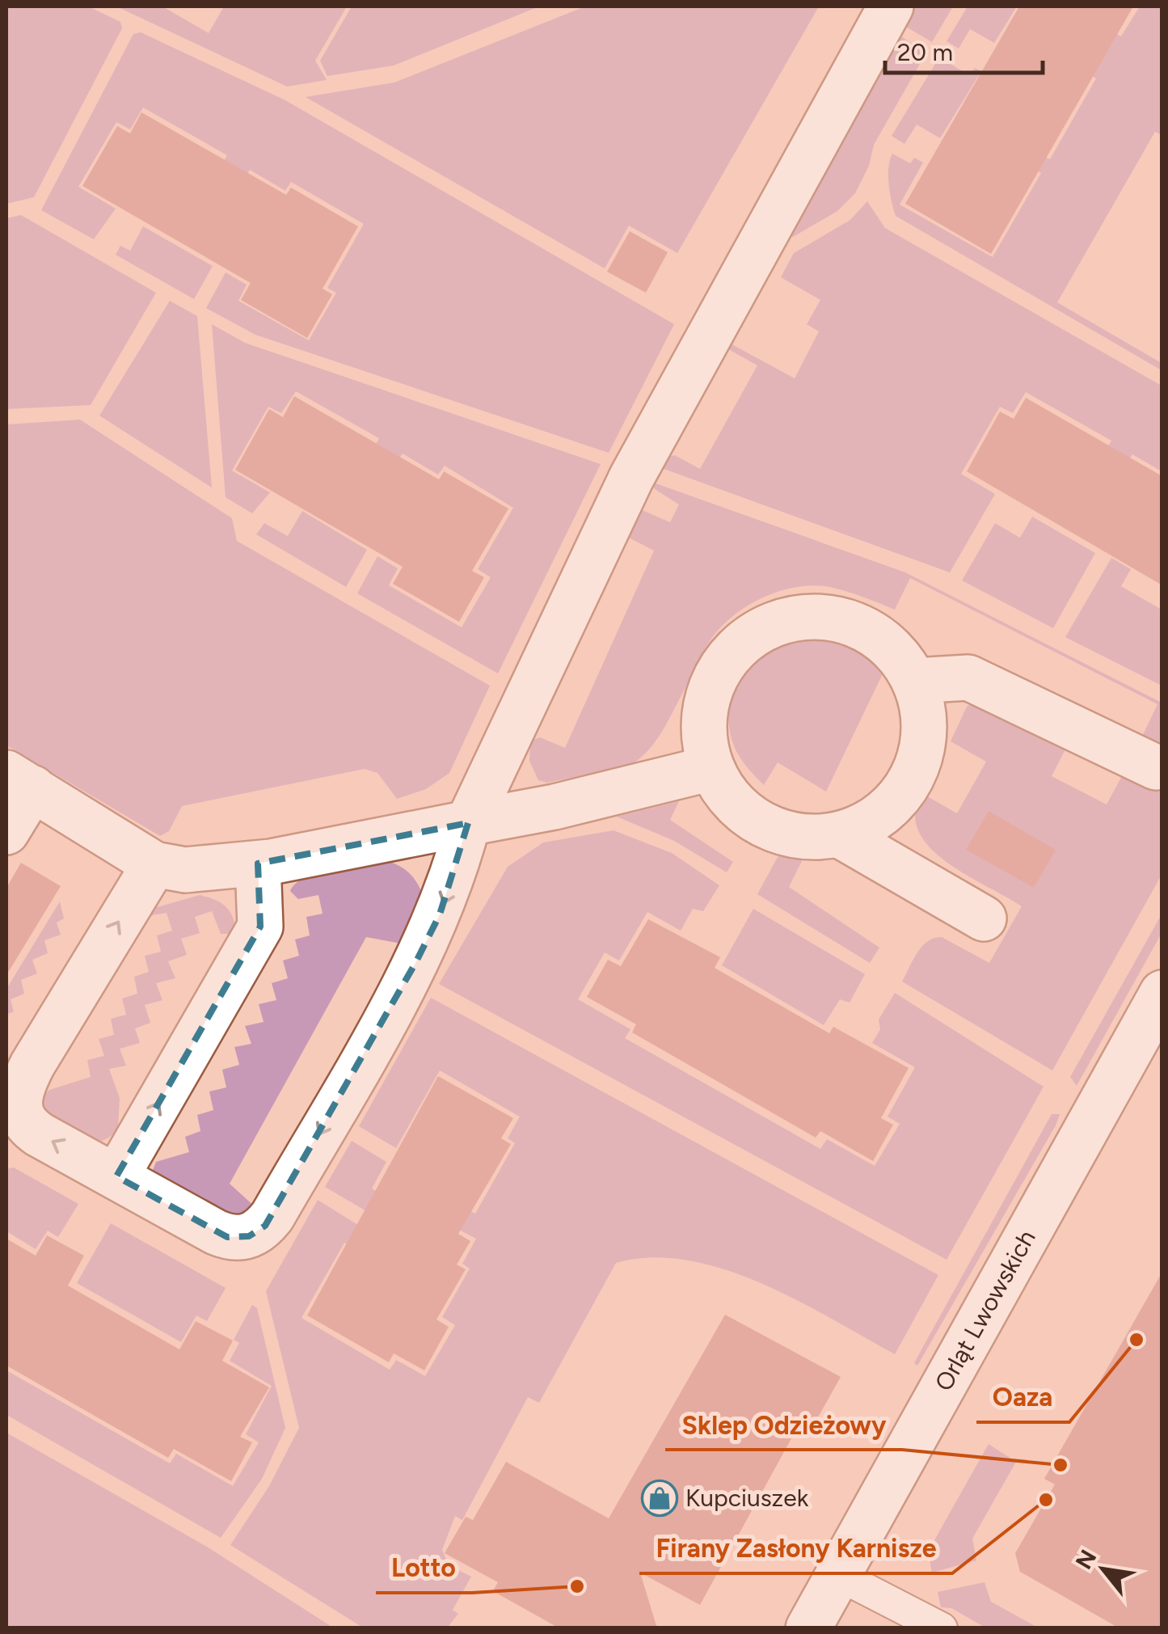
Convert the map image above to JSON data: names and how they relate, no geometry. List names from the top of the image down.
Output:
{
  "streets": {
    "street": ["Orląt Lwowskich"]
  },
  "places": {
    "other": [
      "Oaza",
      "Sklep Odzieżowy",
      "Firany Zasłony Karnisze",
      "Lotto"
    ],
    "shop": ["Kupciuszek"]
  },
  "scale_bar": "20 m",
  "north": "top left"
}
